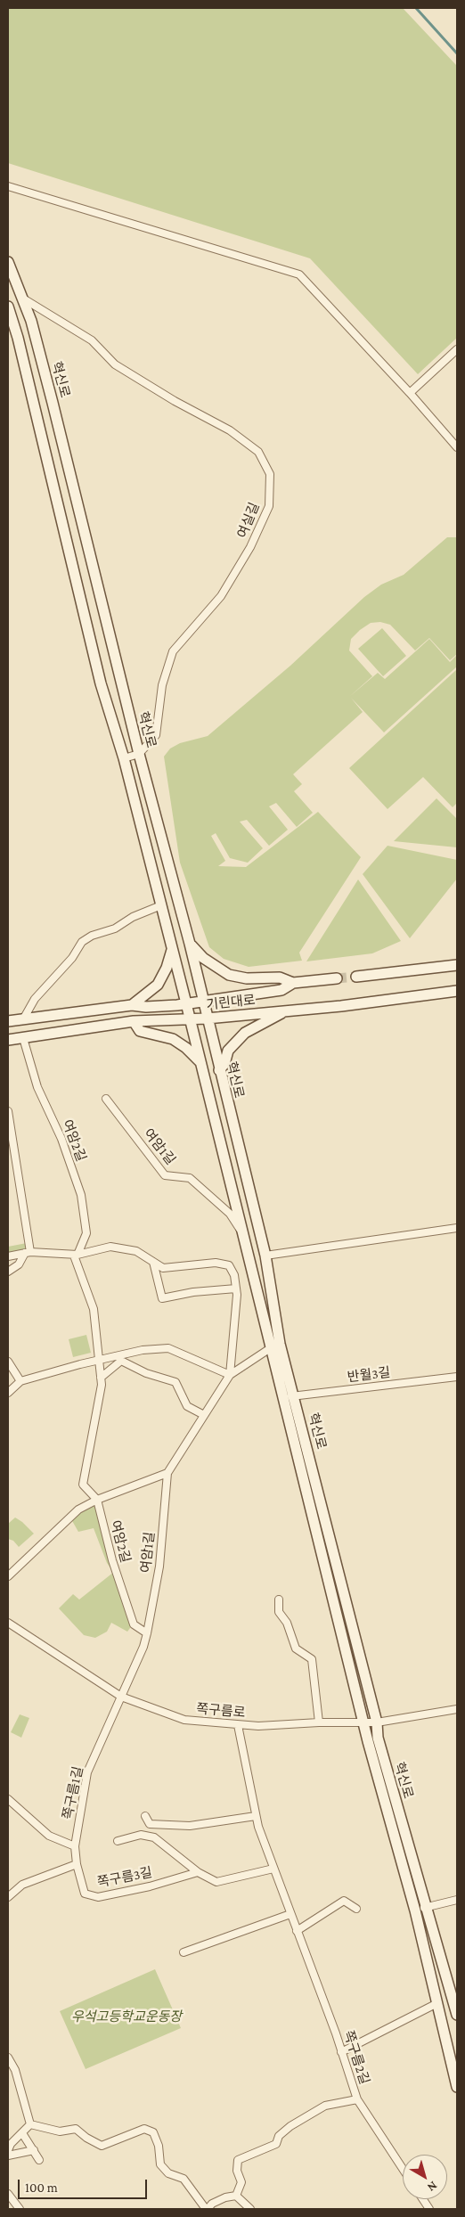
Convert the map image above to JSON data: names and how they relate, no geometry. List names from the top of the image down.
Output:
{
  "streets": {
    "street": [
      "혁신로",
      "여실길",
      "기린대로",
      "여암2길",
      "여암1길",
      "반월3길",
      "쪽구름로",
      "쪽구름1길",
      "쪽구름3길",
      "쪽구름2길"
    ]
  },
  "crossings": [
    ["혁신로", "여실길"],
    ["혁신로", "기린대로"],
    ["혁신로", "여암1길"],
    ["혁신로", "반월3길"],
    ["혁신로", "쪽구름로"],
    ["기린대로", "여암2길"],
    ["여암2길", "여암1길"],
    ["여암1길", "쪽구름로"],
    ["여암1길", "쪽구름1길"],
    ["쪽구름로", "쪽구름1길"],
    ["쪽구름로", "쪽구름2길"],
    ["쪽구름1길", "쪽구름3길"]
  ],
  "parks": ["우석고등학교운동장"],
  "scale_bar": "100 m",
  "north": "bottom right"
}
